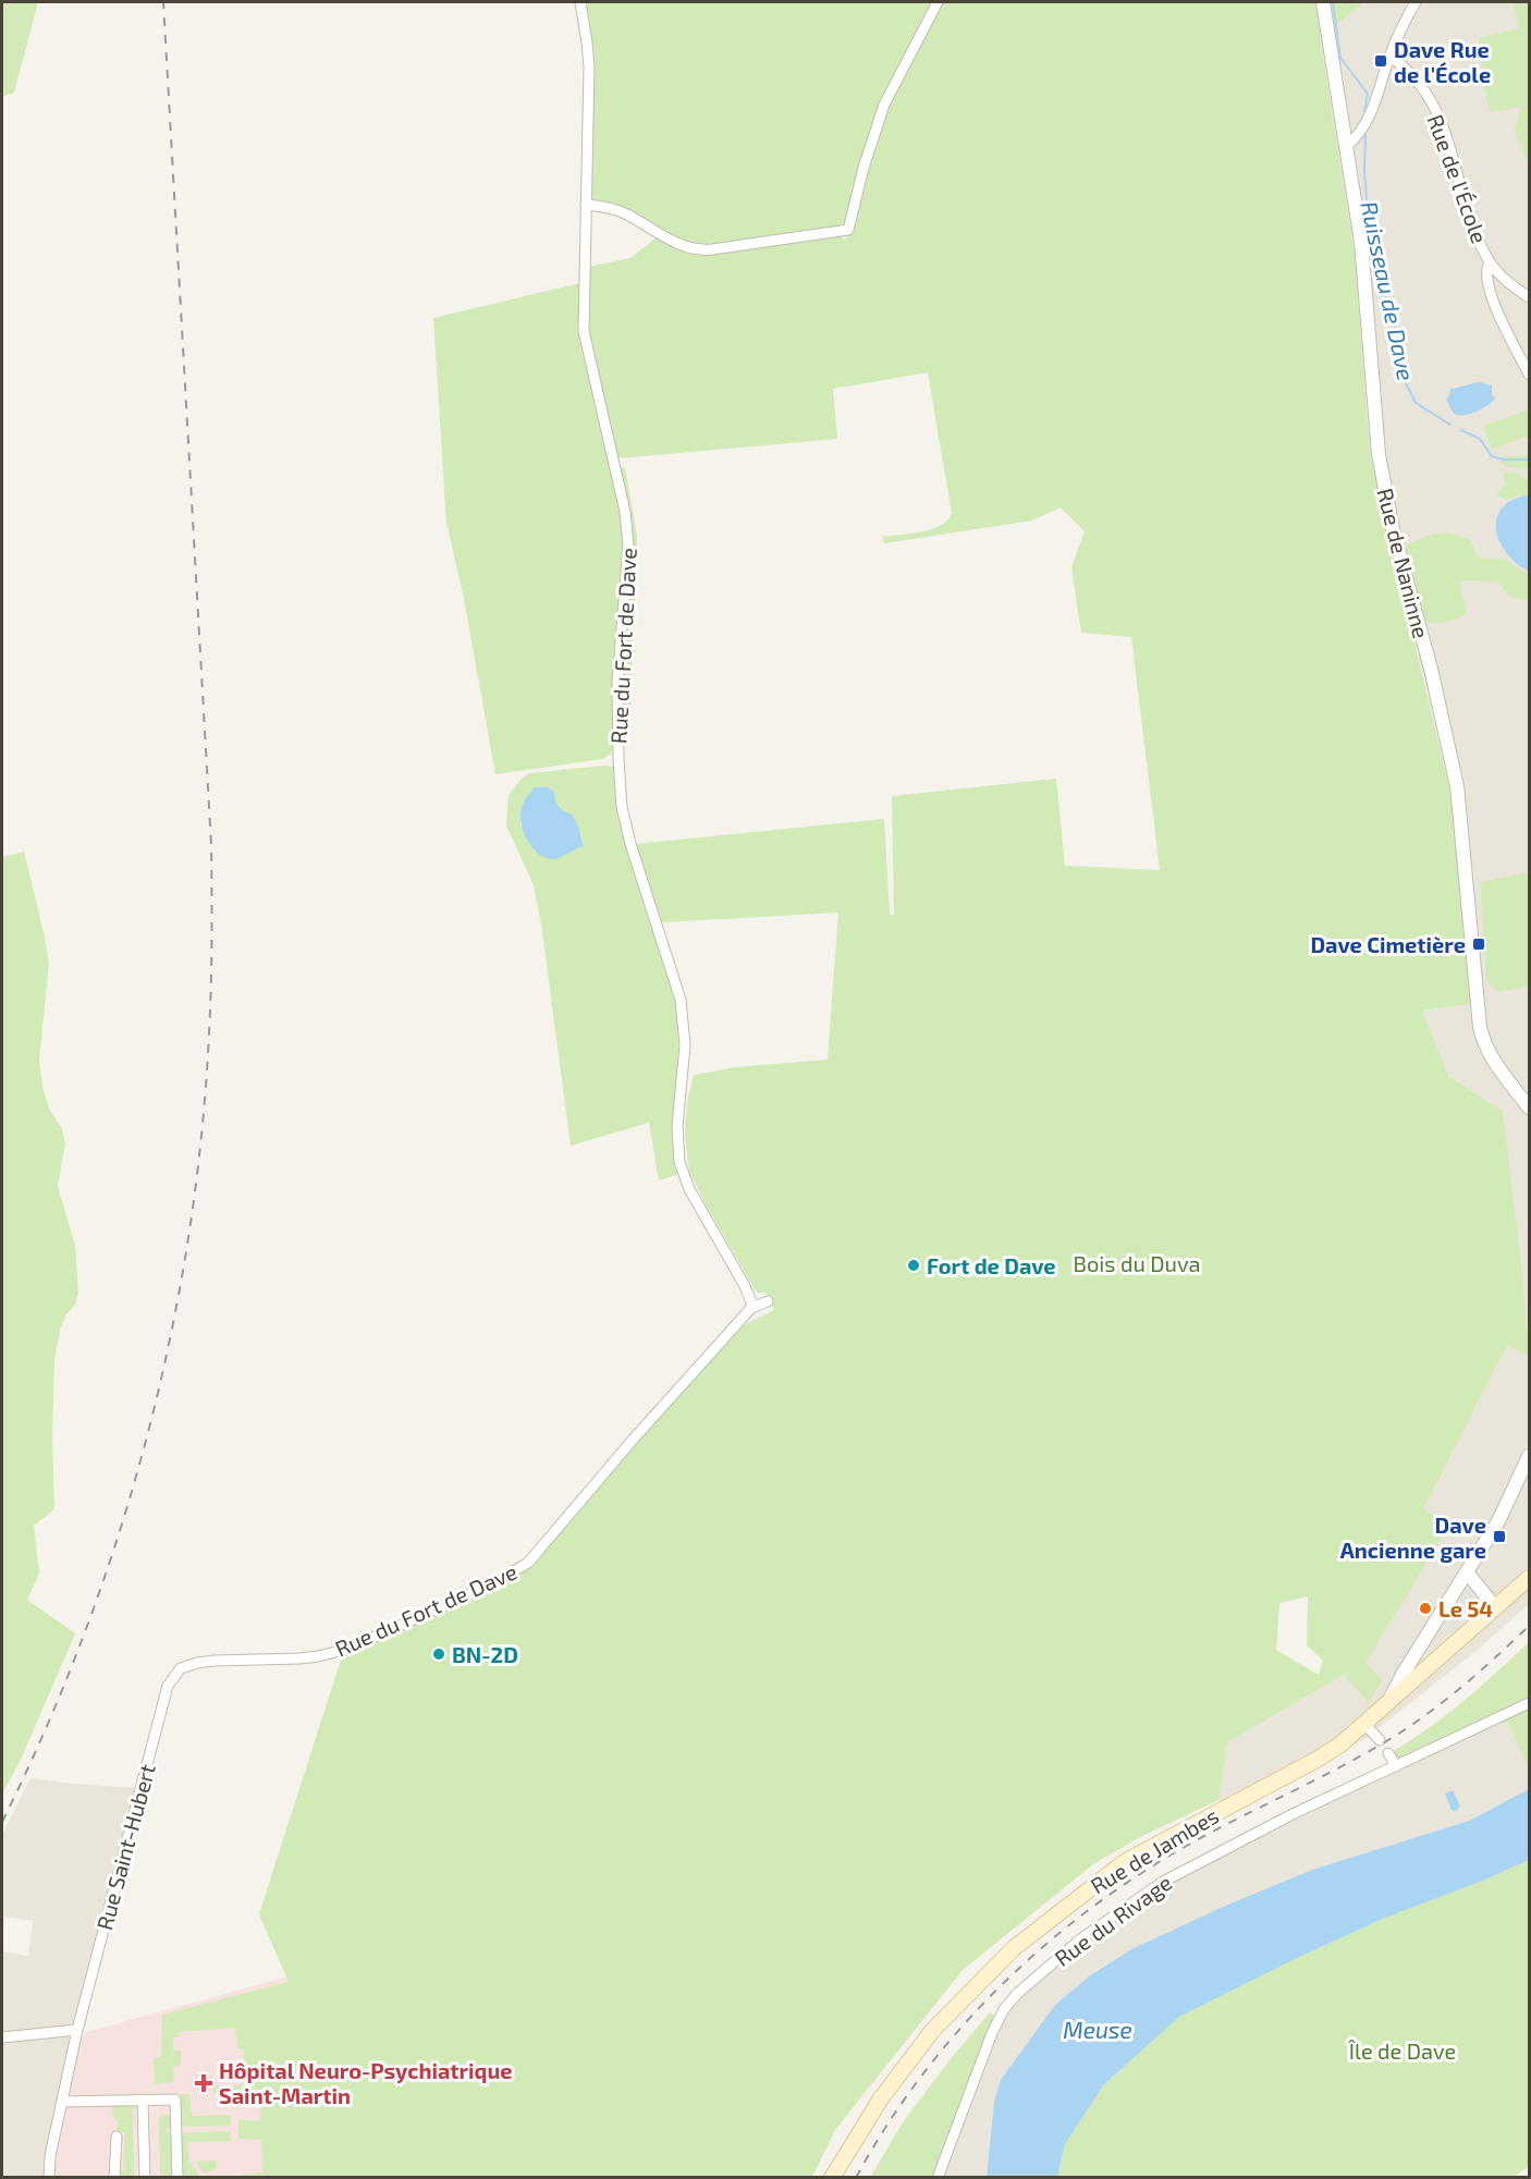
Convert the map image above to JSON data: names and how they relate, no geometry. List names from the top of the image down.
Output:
{
  "streets": {
    "main road": ["Rue de Jambes"],
    "street": [
      "Rue de l'École",
      "Rue de Naninne",
      "Rue du Fort de Dave",
      "Rue Saint-Hubert",
      "Rue du Rivage"
    ]
  },
  "crossings": [
    ["Rue du Fort de Dave", "Rue Saint-Hubert"]
  ],
  "water": ["Ruisseau de Dave", "Meuse"],
  "parks": ["Bois du Duva", "Île de Dave"],
  "places": {
    "transit": ["Dave Rue de l'École", "Dave Cimetière", "Dave Ancienne gare"],
    "other": ["Fort de Dave", "Le 54", "BN-2D"],
    "health": ["Hôpital Neuro-Psychiatrique Saint-Martin"]
  }
}
